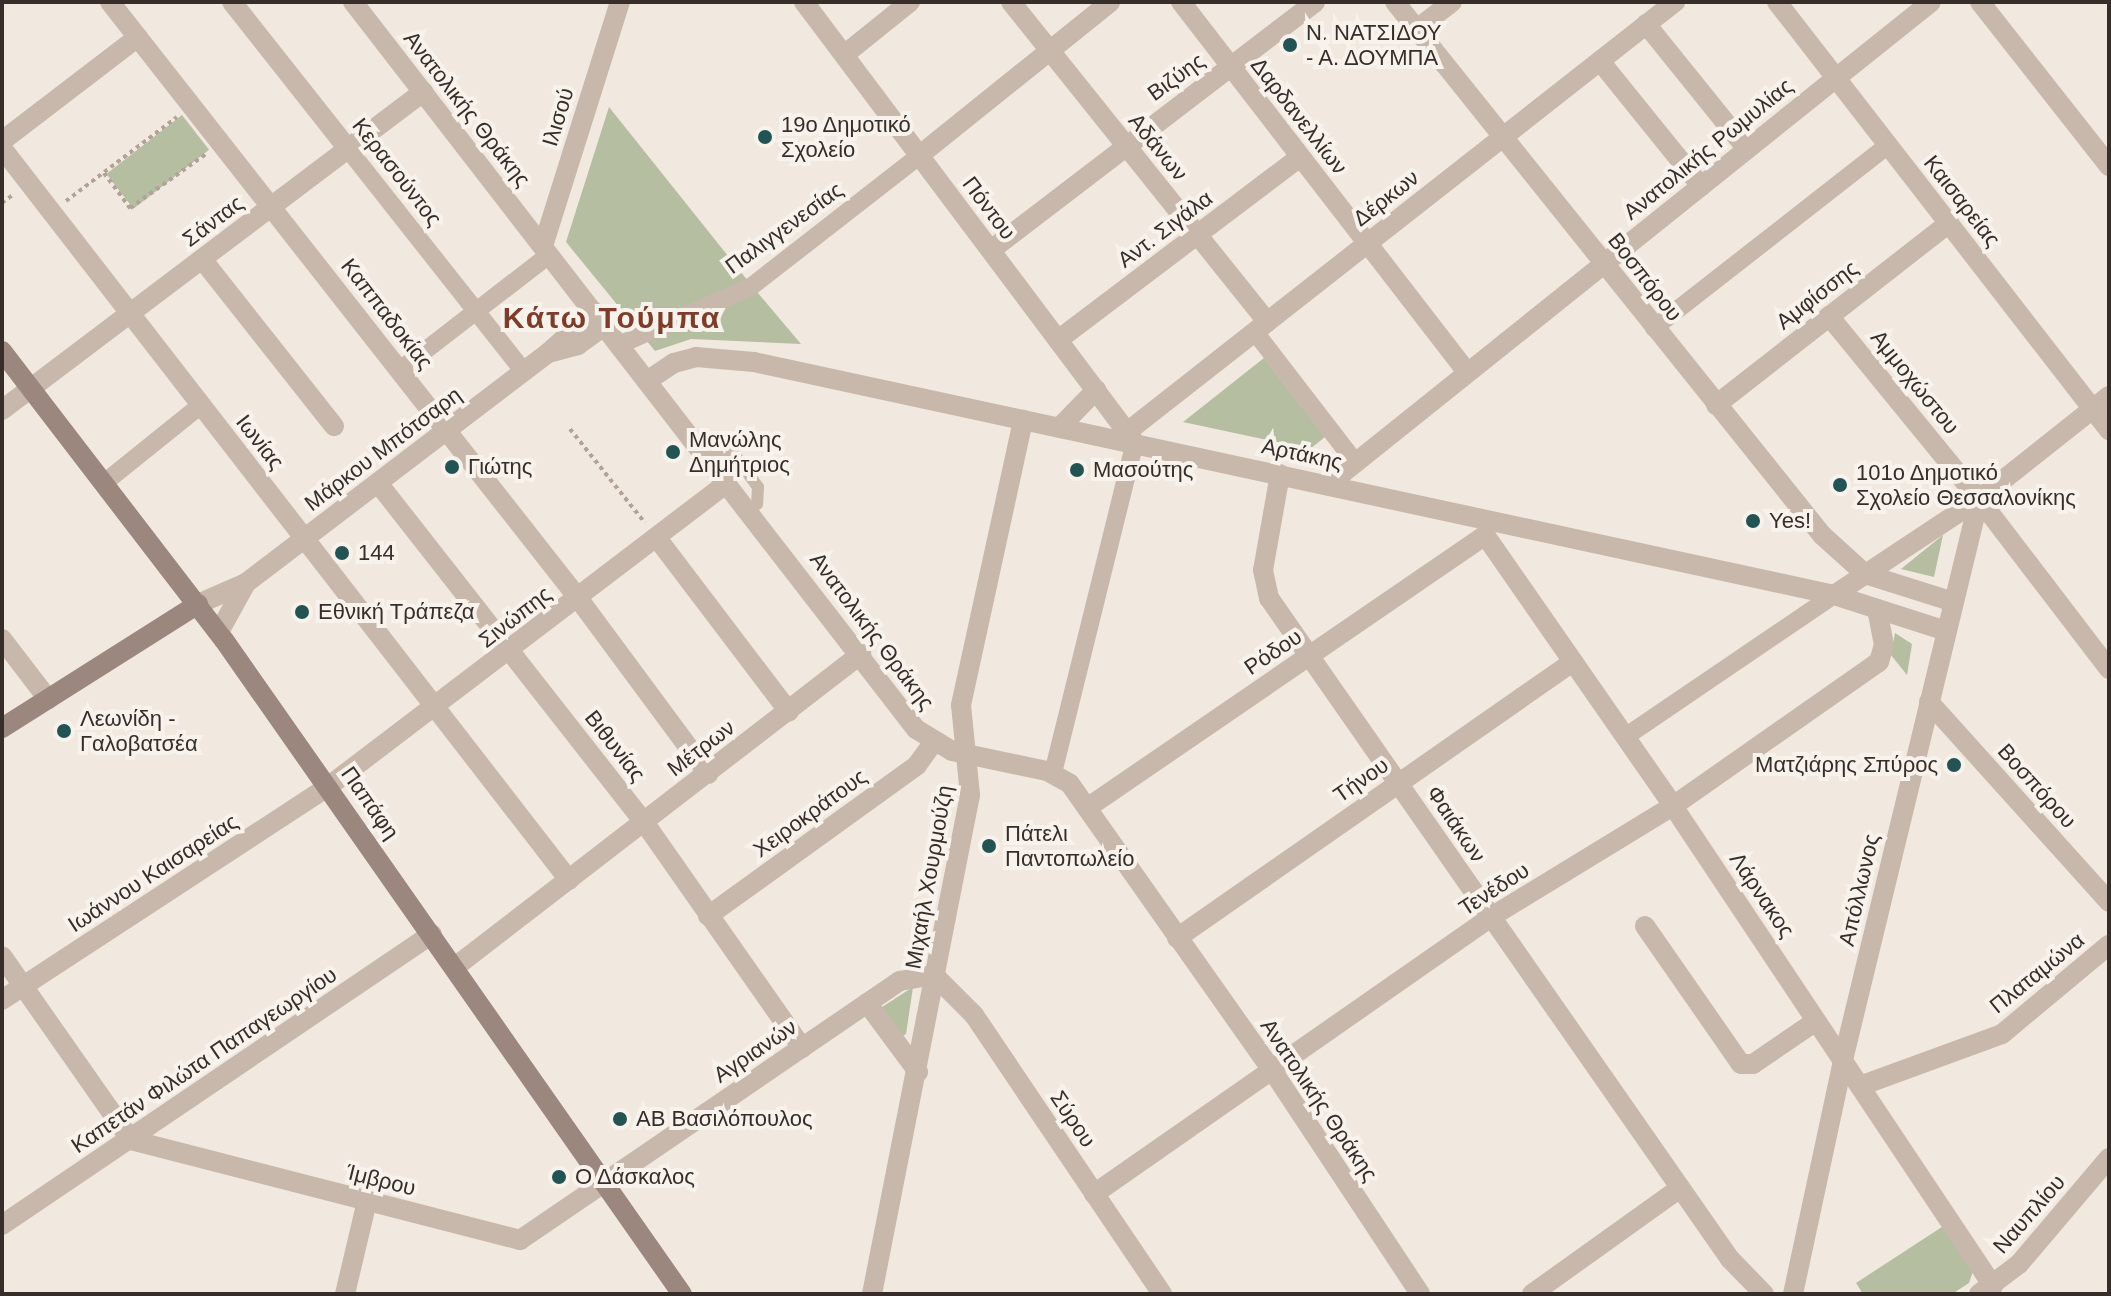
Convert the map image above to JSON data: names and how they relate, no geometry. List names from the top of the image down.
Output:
{
  "streets": {
    "main road": ["Μάρκου Μπότσαρη", "Παπάφη"],
    "street": [
      "Βιζύης",
      "Ανατολικής Θράκης",
      "Δαρδανελλίων",
      "Ιλισού",
      "Αδάνων",
      "Ανατολικής Ρωμυλίας",
      "Κερασούντος",
      "Δέρκων",
      "Καισαρείας",
      "Πόντου",
      "Σάντας",
      "Παλιγγενεσίας",
      "Αντ. Σιγάλα",
      "Βοσπόρου",
      "Αμφίσσης",
      "Καππαδοκίας",
      "Αμμοχώστου",
      "Ιωνίας",
      "Αρτάκης",
      "Σινώπης",
      "Ρόδου",
      "Βιθυνίας",
      "Μέτρων",
      "Τήνου",
      "Χειροκράτους",
      "Φαιάκων",
      "Ιωάννου Καισαρείας",
      "Μιχαήλ Χουρμούζη",
      "Τενέδου",
      "Απόλλωνος",
      "Λάρνακος",
      "Πλαταμώνα",
      "Αγριανών",
      "Καπετάν Φιλώτα Παπαγεωργίου",
      "Σύρου",
      "Ίμβρου",
      "Ναυπλίου"
    ]
  },
  "crossings": [
    ["Βιζύης", "Δαρδανελλίων"],
    ["Βιζύης", "Αδάνων"],
    ["Βιζύης", "Πόντου"],
    ["Ανατολικής Θράκης", "Ιλισού"],
    ["Ανατολικής Θράκης", "Σάντας"],
    ["Ανατολικής Θράκης", "Παλιγγενεσίας"],
    ["Ανατολικής Θράκης", "Μάρκου Μπότσαρη"],
    ["Ανατολικής Θράκης", "Αρτάκης"],
    ["Ανατολικής Θράκης", "Σινώπης"],
    ["Ανατολικής Θράκης", "Ρόδου"],
    ["Ανατολικής Θράκης", "Μέτρων"],
    ["Ανατολικής Θράκης", "Τήνου"],
    ["Ανατολικής Θράκης", "Χειροκράτους"],
    ["Ανατολικής Θράκης", "Μιχαήλ Χουρμούζη"],
    ["Ανατολικής Θράκης", "Τενέδου"],
    ["Δαρδανελλίων", "Ανατολικής Ρωμυλίας"],
    ["Δαρδανελλίων", "Δέρκων"],
    ["Δαρδανελλίων", "Αντ. Σιγάλα"],
    ["Αδάνων", "Δέρκων"],
    ["Αδάνων", "Παλιγγενεσίας"],
    ["Αδάνων", "Αντ. Σιγάλα"],
    ["Ανατολικής Ρωμυλίας", "Καισαρείας"],
    ["Ανατολικής Ρωμυλίας", "Βοσπόρου"],
    ["Ανατολικής Ρωμυλίας", "Αρτάκης"],
    ["Κερασούντος", "Σάντας"],
    ["Κερασούντος", "Μάρκου Μπότσαρη"],
    ["Δέρκων", "Πόντου"],
    ["Δέρκων", "Βοσπόρου"],
    ["Δέρκων", "Αρτάκης"],
    ["Καισαρείας", "Αμφίσσης"],
    ["Πόντου", "Παλιγγενεσίας"],
    ["Πόντου", "Αντ. Σιγάλα"],
    ["Πόντου", "Αρτάκης"],
    ["Σάντας", "Καππαδοκίας"],
    ["Σάντας", "Ιωνίας"],
    ["Σάντας", "Παπάφη"],
    ["Βοσπόρου", "Αμφίσσης"],
    ["Βοσπόρου", "Απόλλωνος"],
    ["Αμφίσσης", "Αμμοχώστου"],
    ["Καππαδοκίας", "Μάρκου Μπότσαρη"],
    ["Καππαδοκίας", "Σινώπης"],
    ["Καππαδοκίας", "Μέτρων"],
    ["Αμμοχώστου", "Απόλλωνος"],
    ["Ιωνίας", "Μάρκου Μπότσαρη"],
    ["Ιωνίας", "Σινώπης"],
    ["Ιωνίας", "Μέτρων"],
    ["Μάρκου Μπότσαρη", "Βιθυνίας"],
    ["Μάρκου Μπότσαρη", "Παπάφη"],
    ["Αρτάκης", "Ρόδου"],
    ["Αρτάκης", "Φαιάκων"],
    ["Αρτάκης", "Μιχαήλ Χουρμούζη"],
    ["Αρτάκης", "Τενέδου"],
    ["Αρτάκης", "Απόλλωνος"],
    ["Αρτάκης", "Λάρνακος"],
    ["Σινώπης", "Βιθυνίας"],
    ["Σινώπης", "Παπάφη"],
    ["Σινώπης", "Ιωάννου Καισαρείας"],
    ["Ρόδου", "Φαιάκων"],
    ["Ρόδου", "Λάρνακος"],
    ["Βιθυνίας", "Μέτρων"],
    ["Βιθυνίας", "Χειροκράτους"],
    ["Βιθυνίας", "Αγριανών"],
    ["Μέτρων", "Παπάφη"],
    ["Τήνου", "Φαιάκων"],
    ["Τήνου", "Λάρνακος"],
    ["Παπάφη", "Ιωάννου Καισαρείας"],
    ["Παπάφη", "Αγριανών"],
    ["Παπάφη", "Καπετάν Φιλώτα Παπαγεωργίου"],
    ["Παπάφη", "Ίμβρου"],
    ["Φαιάκων", "Τενέδου"],
    ["Μιχαήλ Χουρμούζη", "Αγριανών"],
    ["Μιχαήλ Χουρμούζη", "Σύρου"],
    ["Τενέδου", "Λάρνακος"],
    ["Τενέδου", "Σύρου"],
    ["Απόλλωνος", "Λάρνακος"],
    ["Λάρνακος", "Πλαταμώνα"],
    ["Λάρνακος", "Ναυπλίου"],
    ["Αγριανών", "Σύρου"],
    ["Αγριανών", "Ίμβρου"],
    ["Καπετάν Φιλώτα Παπαγεωργίου", "Ίμβρου"]
  ],
  "districts": ["Κάτω Τούμπα"],
  "places": [
    "Ν. ΝΑΤΣΙΔΟΥ - Α. ΔΟΥΜΠΑ",
    "19ο Δημοτικό Σχολείο",
    "Μανώλης Δημήτριος",
    "Γιώτης",
    "Μασούτης",
    "101ο Δημοτικό Σχολείο Θεσσαλονίκης",
    "Yes!",
    "144",
    "Εθνική Τράπεζα",
    "Λεωνίδη - Γαλοβατσέα",
    "Ματζιάρης Σπύρος",
    "Πάτελι Παντοπωλείο",
    "ΑΒ Βασιλόπουλος",
    "Ο Δάσκαλος"
  ]
}
